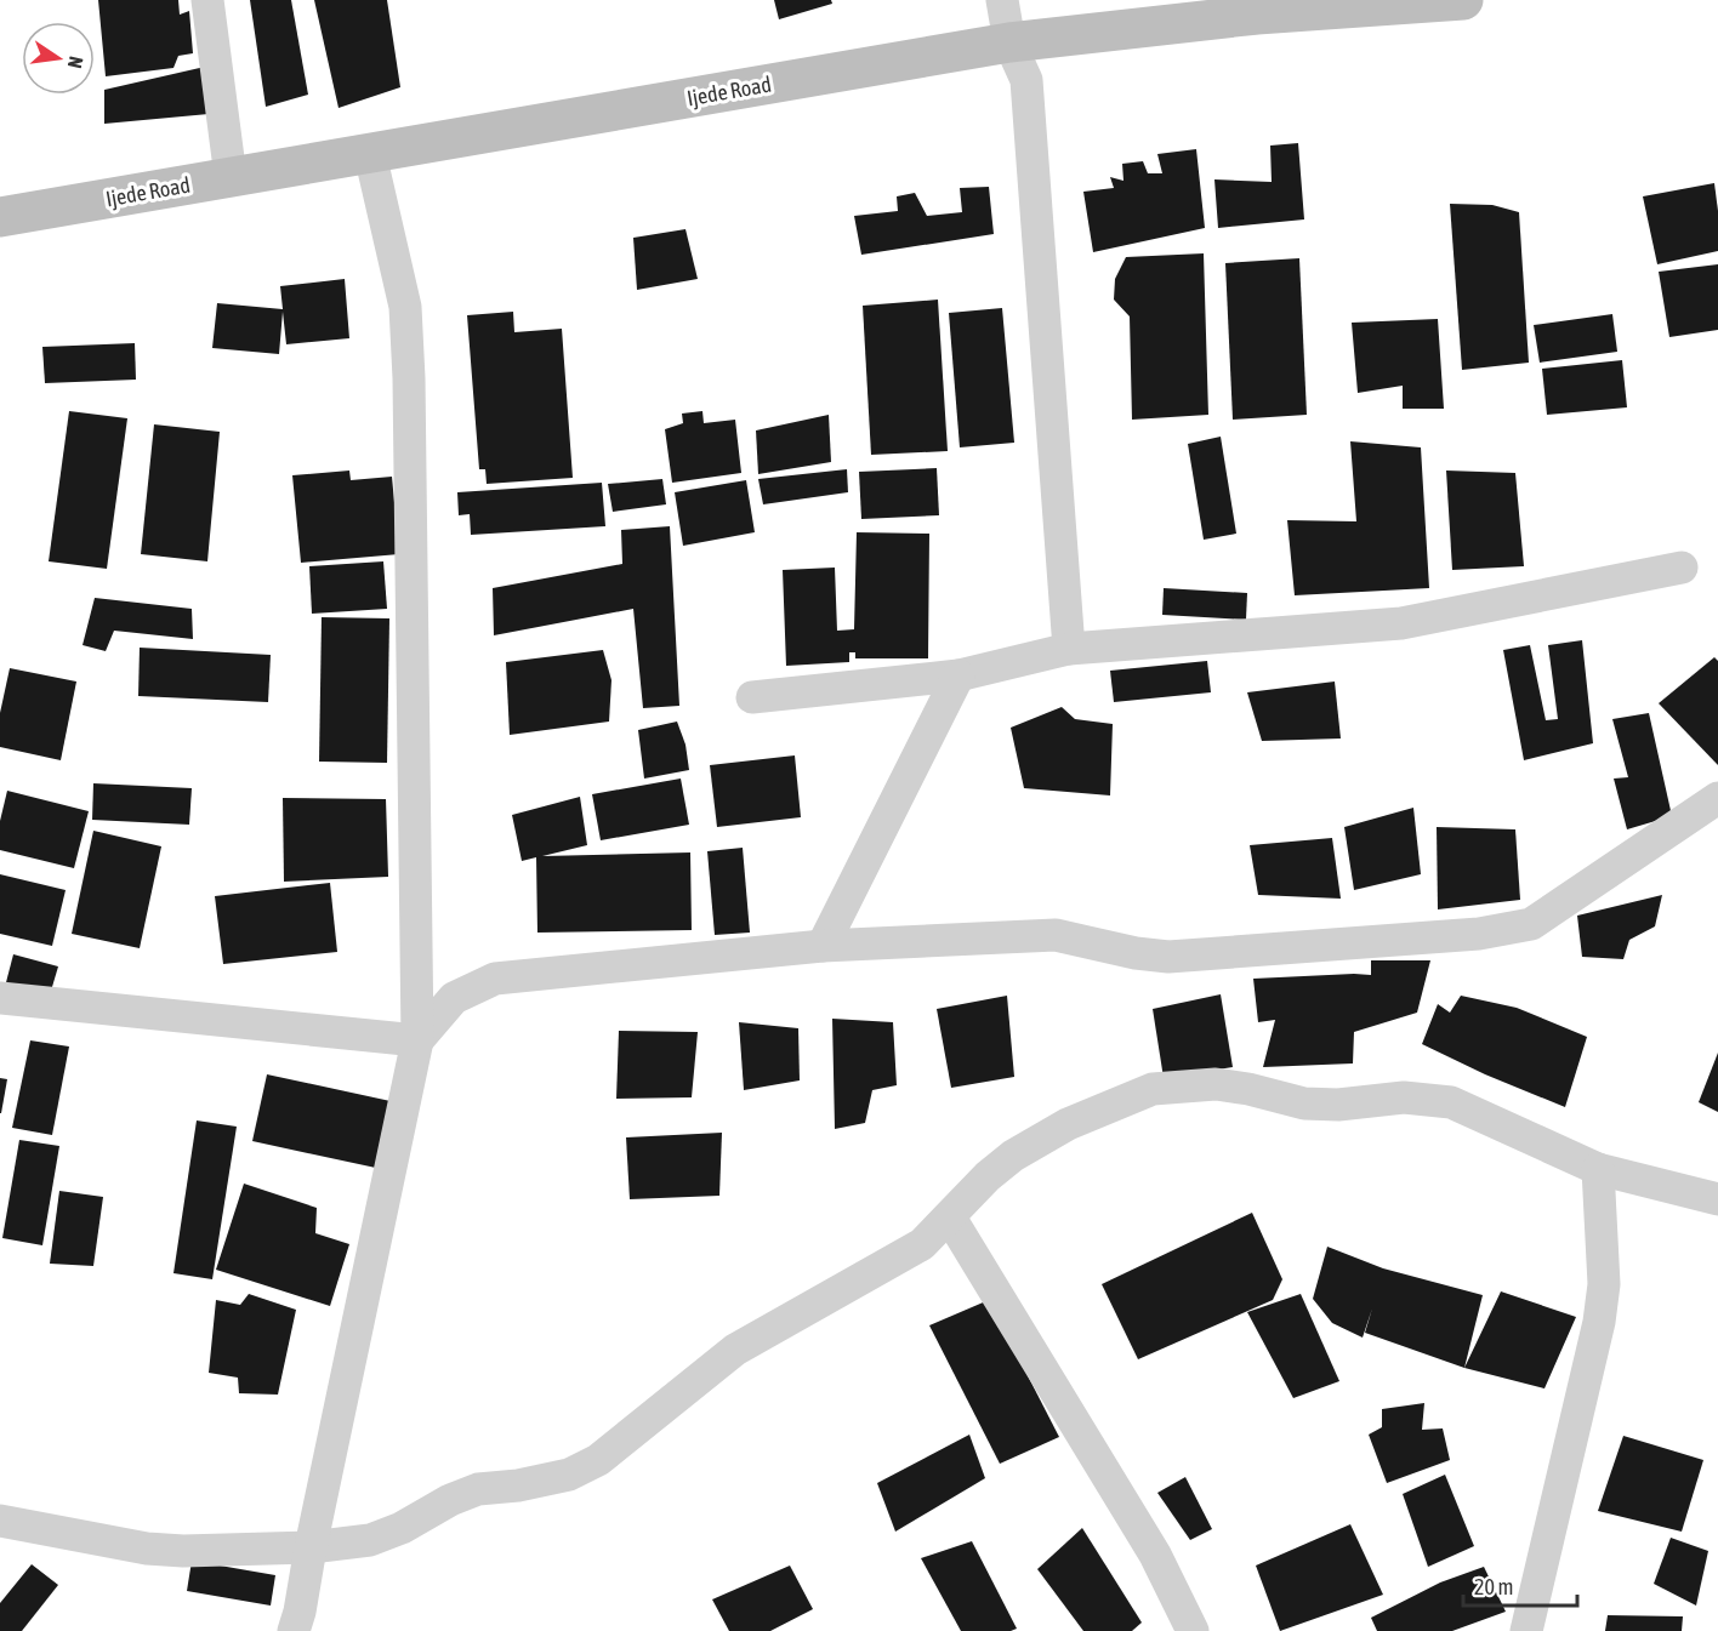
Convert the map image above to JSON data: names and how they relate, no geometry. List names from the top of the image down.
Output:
{
  "streets": {
    "main road": ["Ijede Road"]
  },
  "scale_bar": "20 m",
  "north": "right"
}
